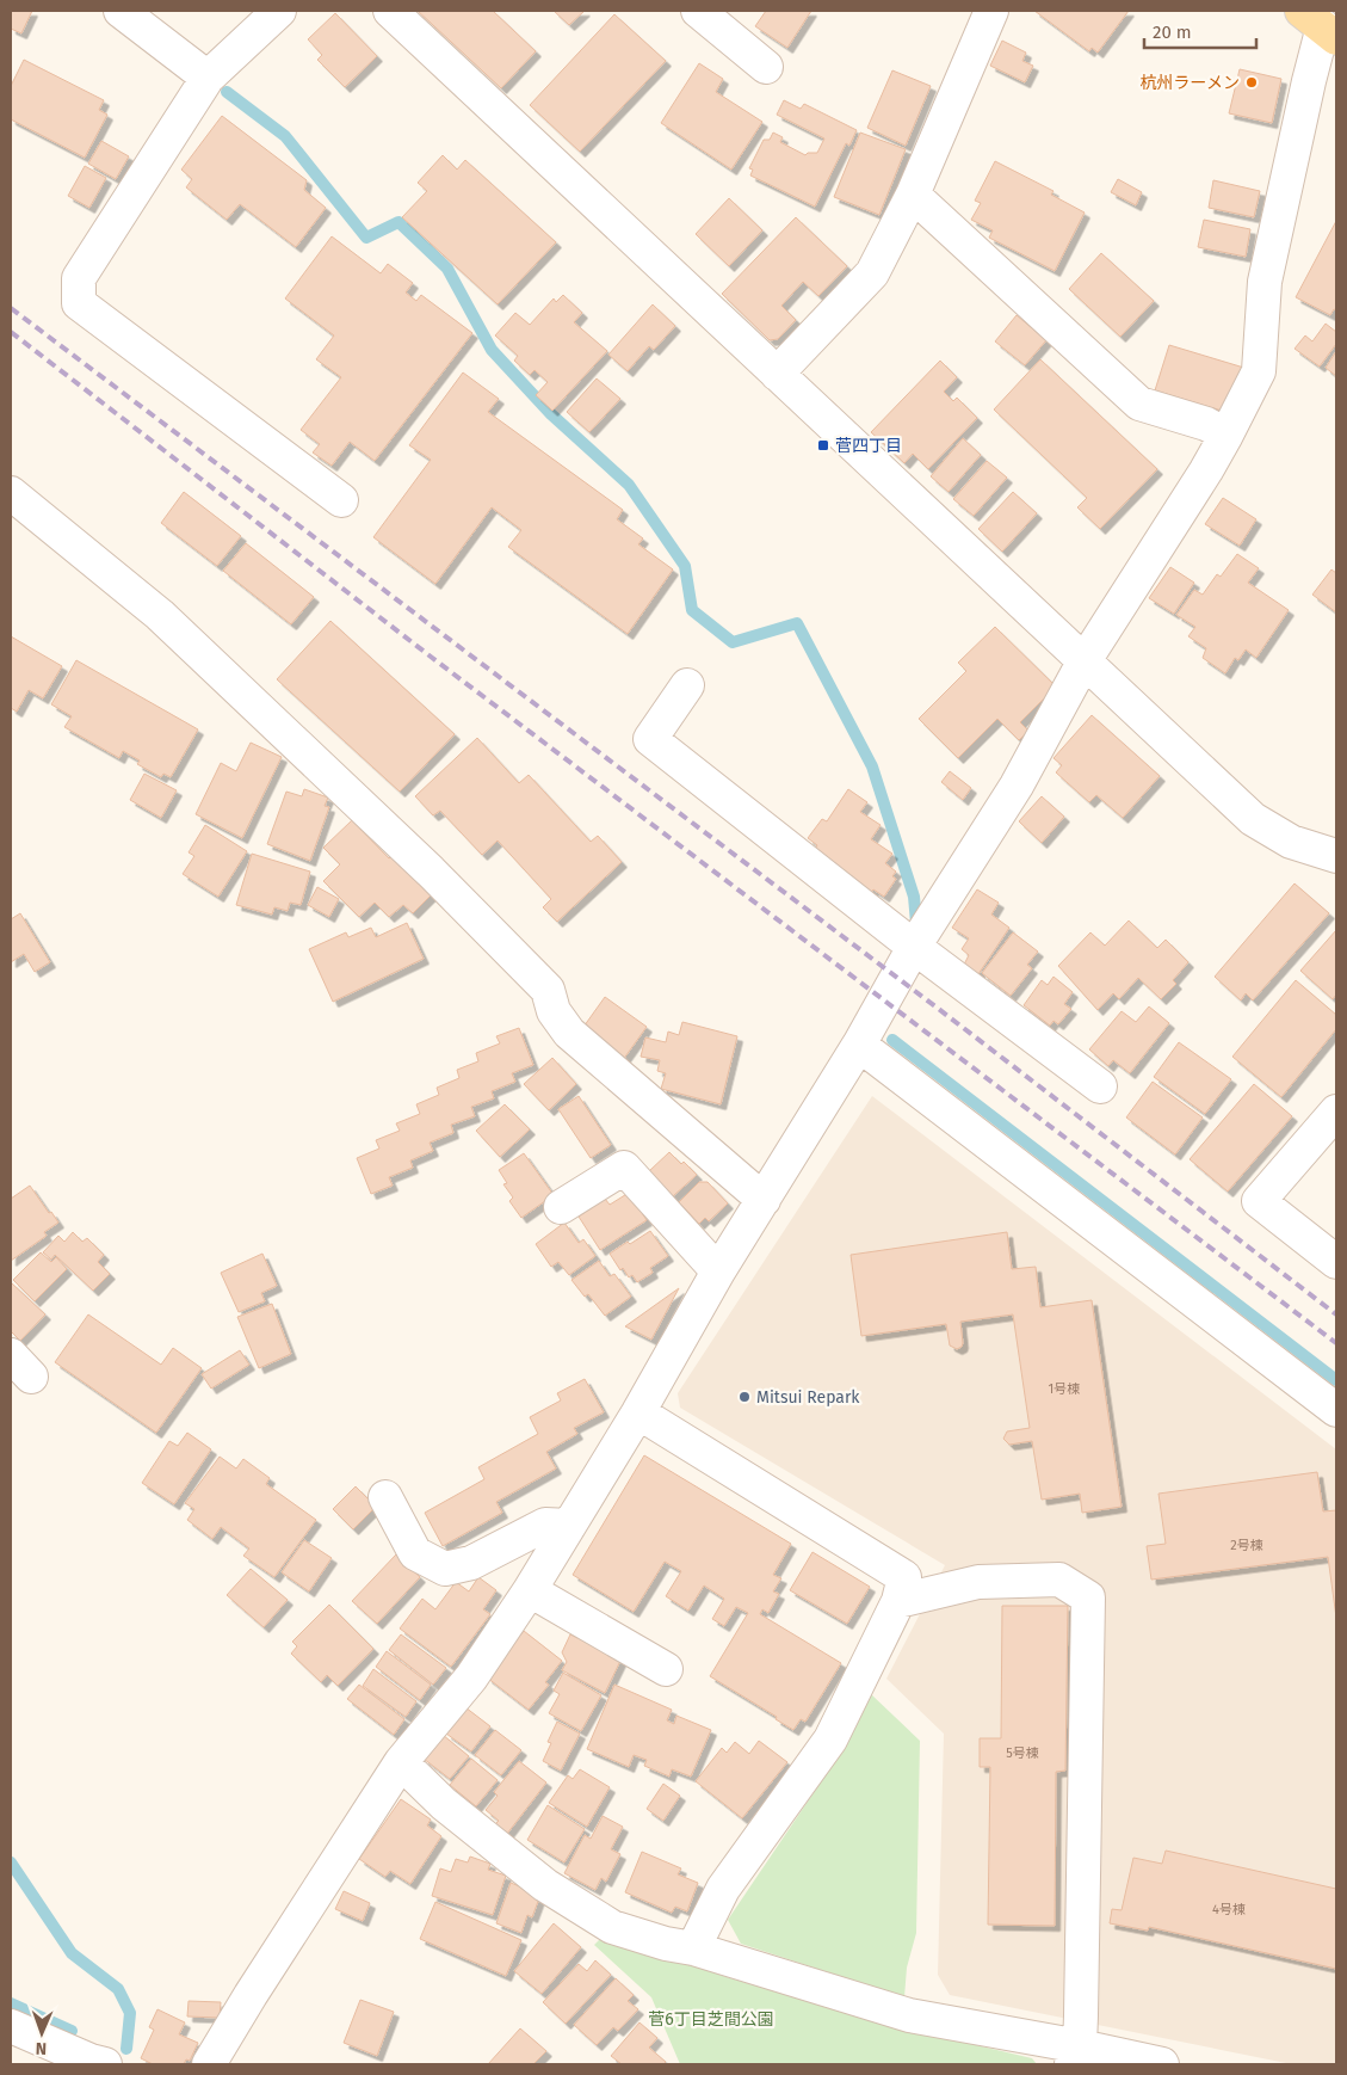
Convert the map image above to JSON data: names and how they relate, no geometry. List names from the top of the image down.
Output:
{
  "parks": ["菅6丁目芝間公園"],
  "places": {
    "other": ["杭州ラーメン", "Mitsui Repark"],
    "transit": ["菅四丁目"]
  },
  "house_numbers": [
    "1号棟",
    "2号棟",
    "5号棟",
    "4号棟"
  ],
  "scale_bar": "20 m",
  "north": "bottom"
}
